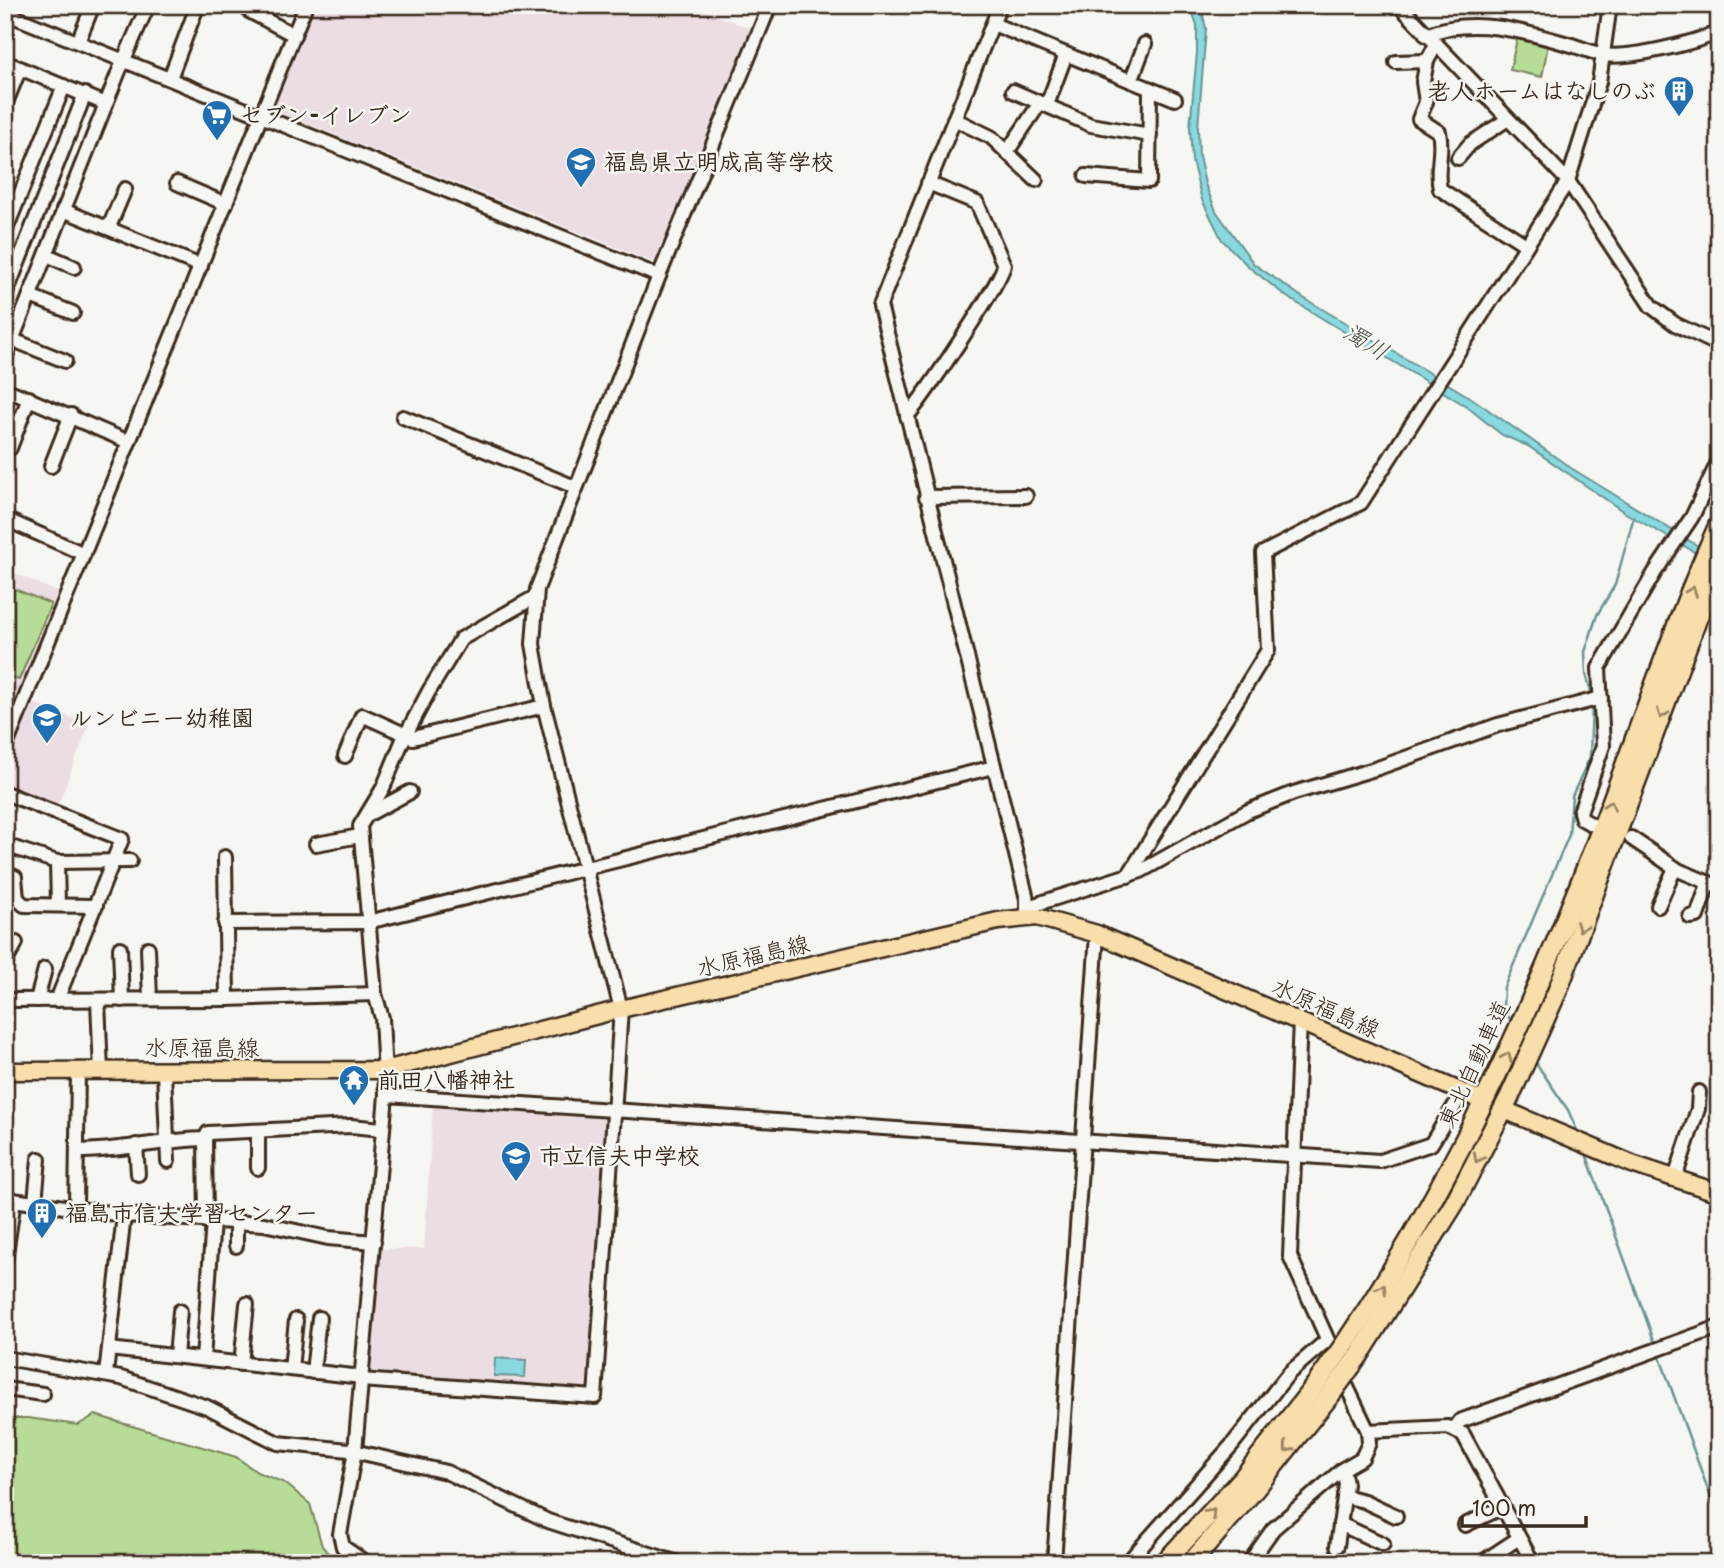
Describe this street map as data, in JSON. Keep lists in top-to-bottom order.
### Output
{
  "streets": {
    "highway": ["東北自動車道"],
    "main road": ["水原福島線"]
  },
  "water": ["濁川"],
  "places": {
    "building": ["老人ホームはなしのぶ", "福島市信夫学習センター"],
    "supermarket": ["セブン-イレブン"],
    "school or university": ["福島県立明成高等学校", "ルンビニー幼稚園", "市立信夫中学校"],
    "temple": ["前田八幡神社"]
  },
  "scale_bar": "100 m"
}
